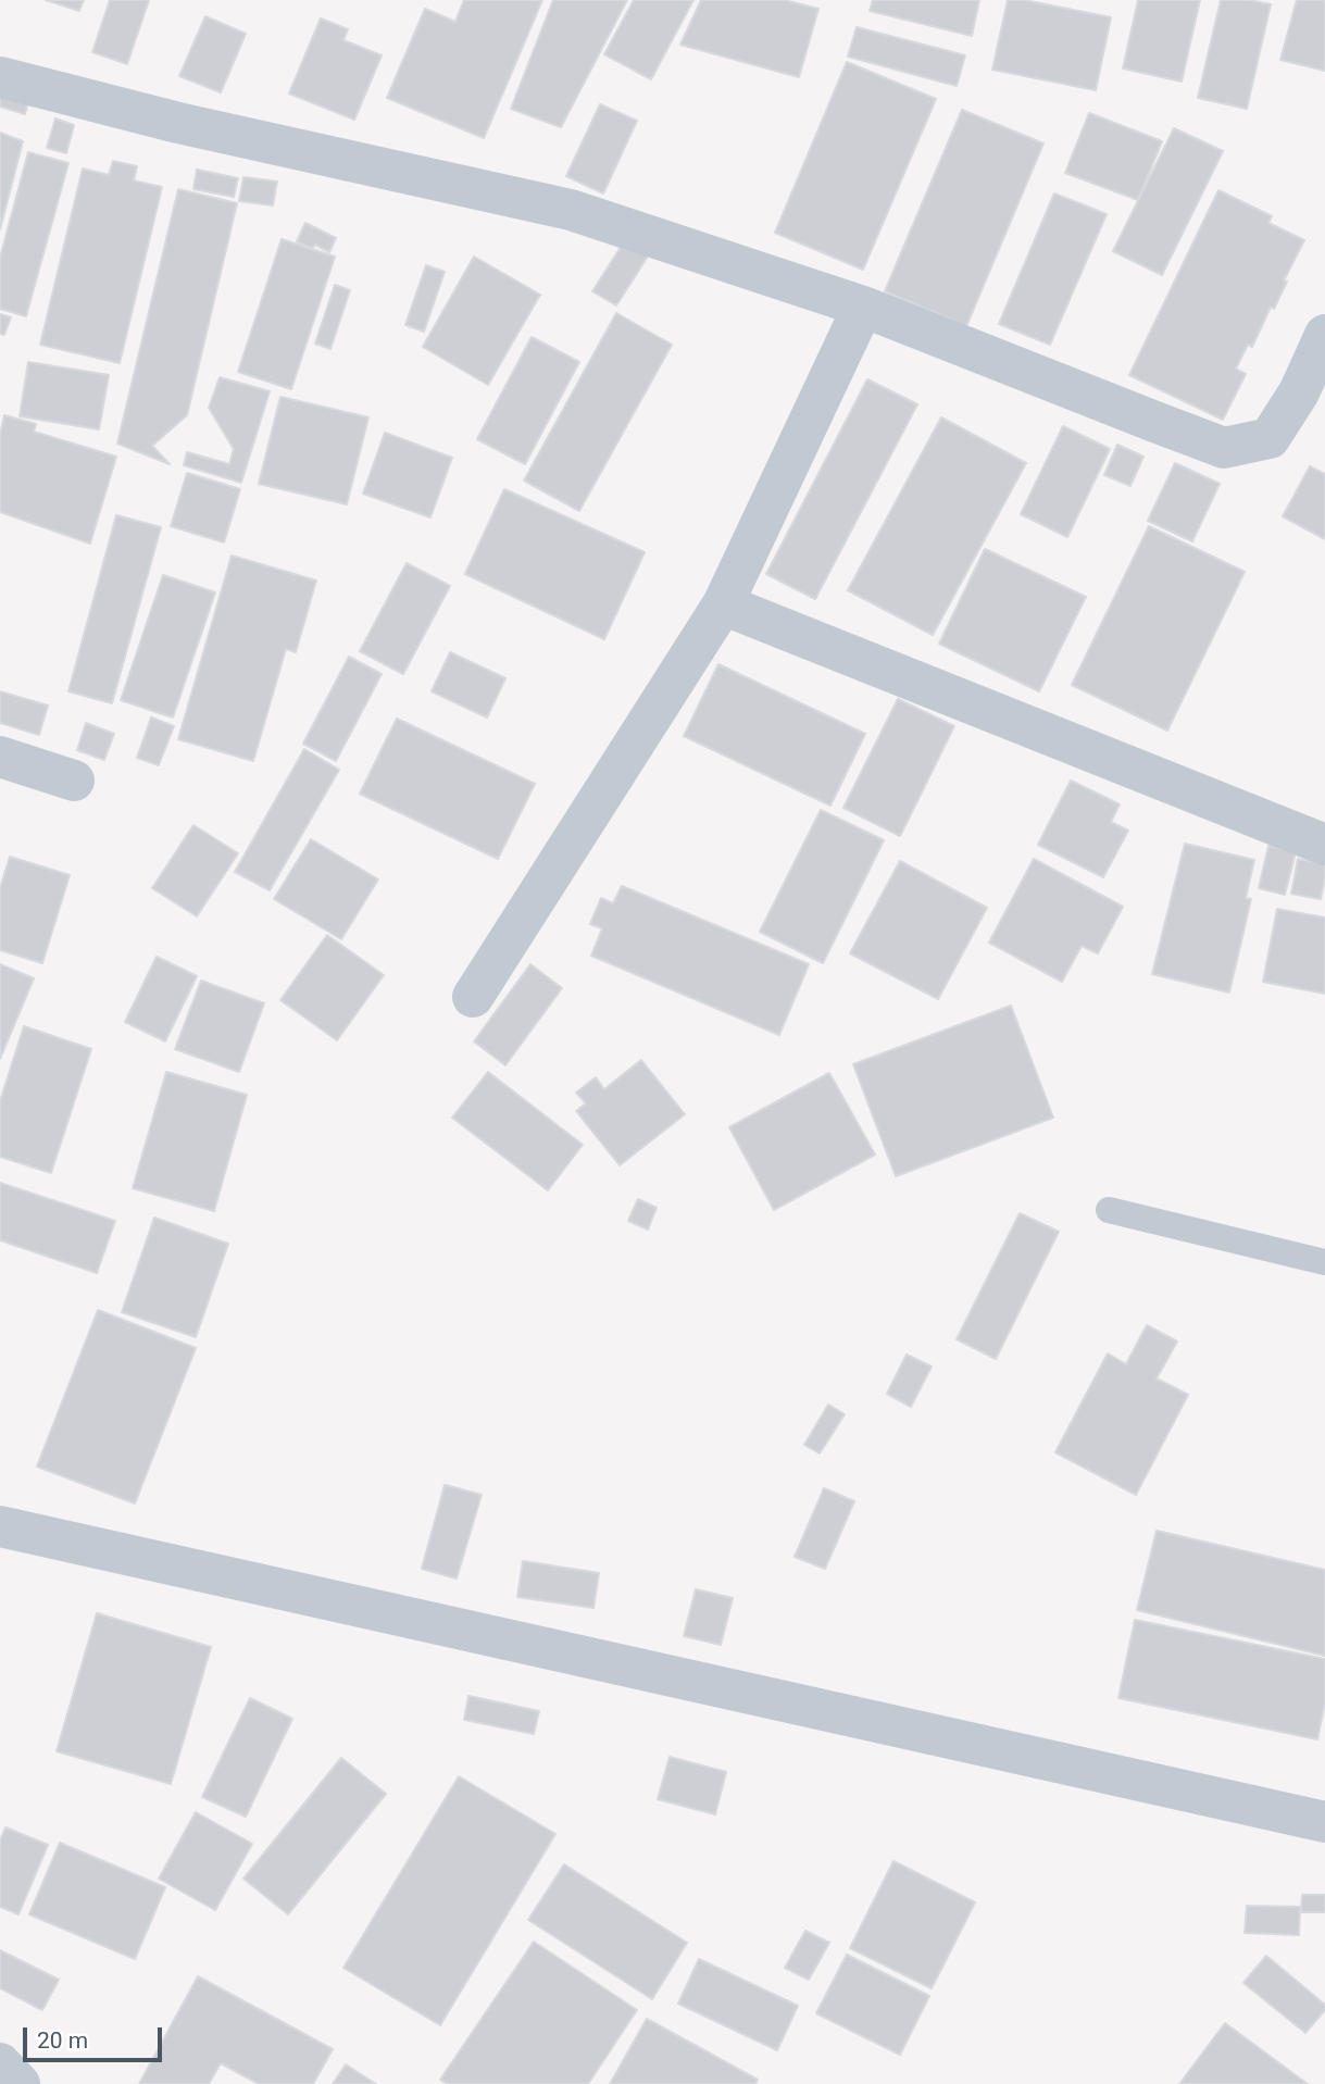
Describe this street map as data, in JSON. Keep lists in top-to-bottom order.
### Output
{
  "scale_bar": "20 m"
}
